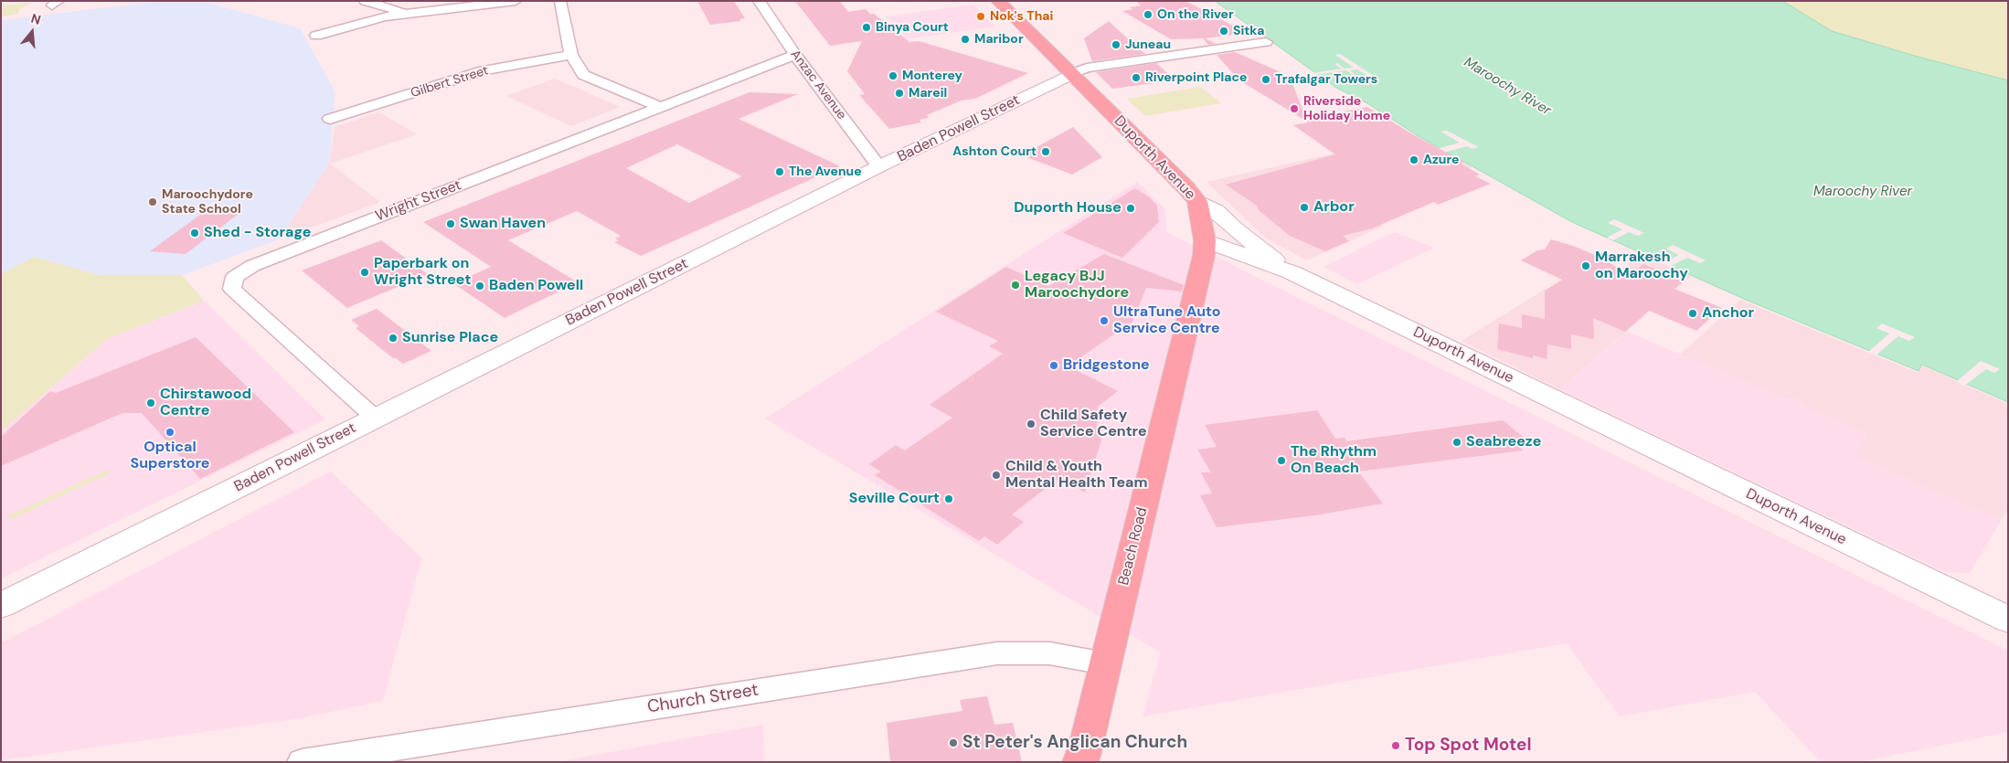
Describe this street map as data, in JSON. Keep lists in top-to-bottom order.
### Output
{
  "streets": {
    "main road": ["Duporth Avenue", "Beach Road"],
    "street": [
      "Gilbert Street",
      "Anzac Avenue",
      "Baden Powell Street",
      "Wright Street",
      "Church Street"
    ]
  },
  "crossings": [
    ["Anzac Avenue", "Baden Powell Street"],
    ["Anzac Avenue", "Wright Street"],
    ["Baden Powell Street", "Duporth Avenue"],
    ["Baden Powell Street", "Wright Street"],
    ["Duporth Avenue", "Beach Road"],
    ["Beach Road", "Church Street"]
  ],
  "water": ["Maroochy River"],
  "places": [
    "On the River",
    "Nok's Thai",
    "Binya Court",
    "Sitka",
    "Maribor",
    "Juneau",
    "Monterey",
    "Riverpoint Place",
    "Trafalgar Towers",
    "Mareil",
    "Riverside Holiday Home",
    "Ashton Court",
    "Azure",
    "The Avenue",
    "Maroochydore State School",
    "Arbor",
    "Duporth House",
    "Swan Haven",
    "Shed - Storage",
    "Marrakesh on Maroochy",
    "Paperbark on Wright Street",
    "Legacy BJJ Maroochydore",
    "Baden Powell",
    "Anchor",
    "UltraTune Auto Service Centre",
    "Sunrise Place",
    "Bridgestone",
    "Chirstawood Centre",
    "Child Safety Service Centre",
    "Optical Superstore",
    "Seabreeze",
    "The Rhythm On Beach",
    "Child & Youth Mental Health Team",
    "Seville Court",
    "St Peter's Anglican Church",
    "Top Spot Motel"
  ],
  "north": "top"
}
